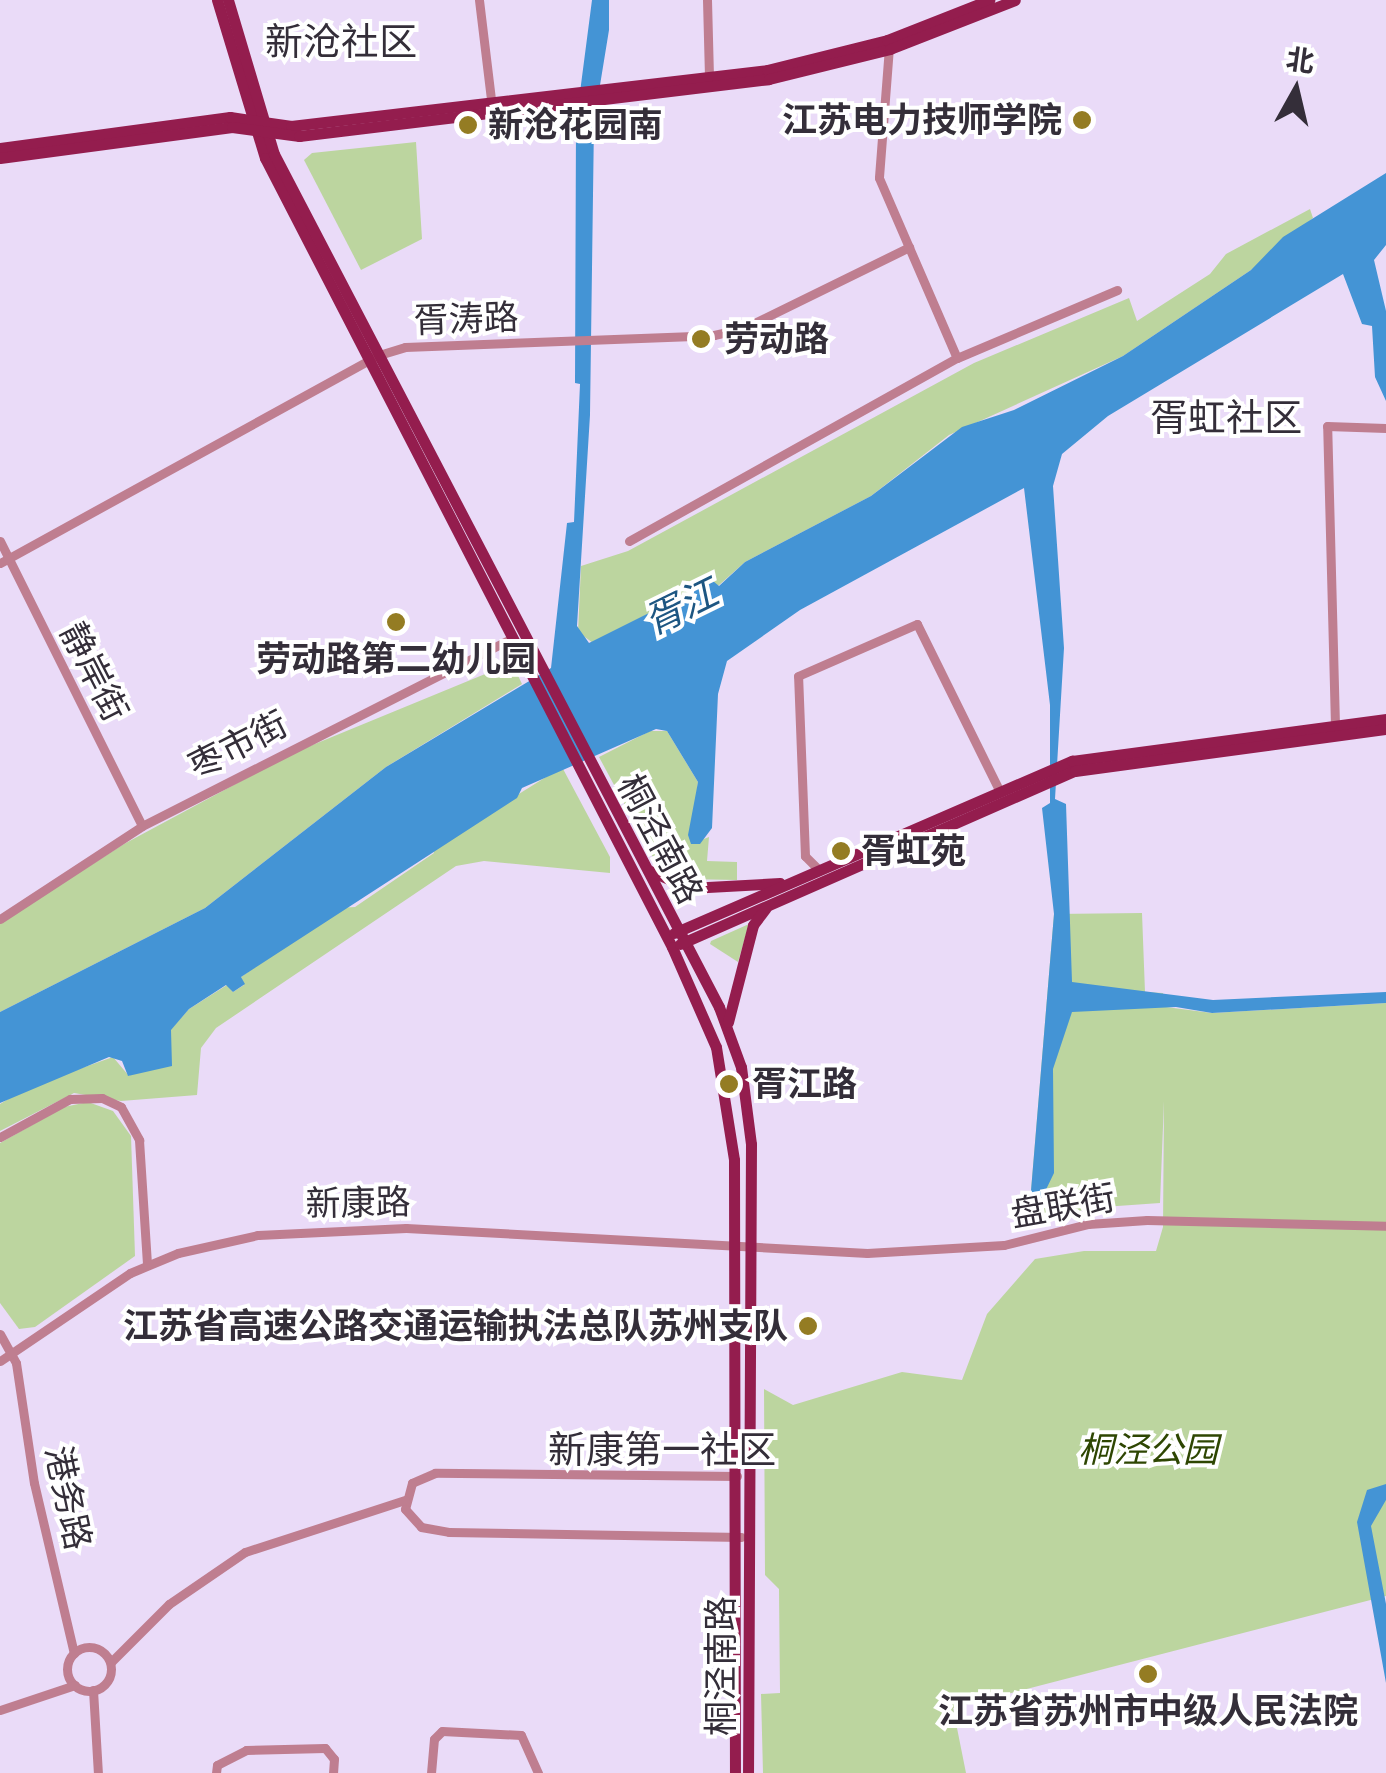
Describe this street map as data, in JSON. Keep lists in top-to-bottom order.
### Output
{
  "streets": {
    "main road": ["桐泾南路"],
    "street": [
      "胥涛路",
      "静岸街",
      "枣市街",
      "新康路",
      "盘联街",
      "港务路"
    ]
  },
  "crossings": [
    ["胥涛路", "静岸街"],
    ["胥涛路", "桐泾南路"],
    ["静岸街", "枣市街"],
    ["枣市街", "桐泾南路"],
    ["桐泾南路", "新康路"],
    ["桐泾南路", "盘联街"],
    ["新康路", "盘联街"],
    ["新康路", "港务路"]
  ],
  "districts": ["新沧社区", "胥虹社区", "新康第一社区"],
  "water": ["胥江"],
  "parks": ["桐泾公园"],
  "places": [
    "江苏电力技师学院",
    "新沧花园南",
    "劳动路",
    "劳动路第二幼儿园",
    "胥虹苑",
    "胥江路",
    "江苏省高速公路交通运输执法总队苏州支队",
    "江苏省苏州市中级人民法院"
  ],
  "north": "top"
}
